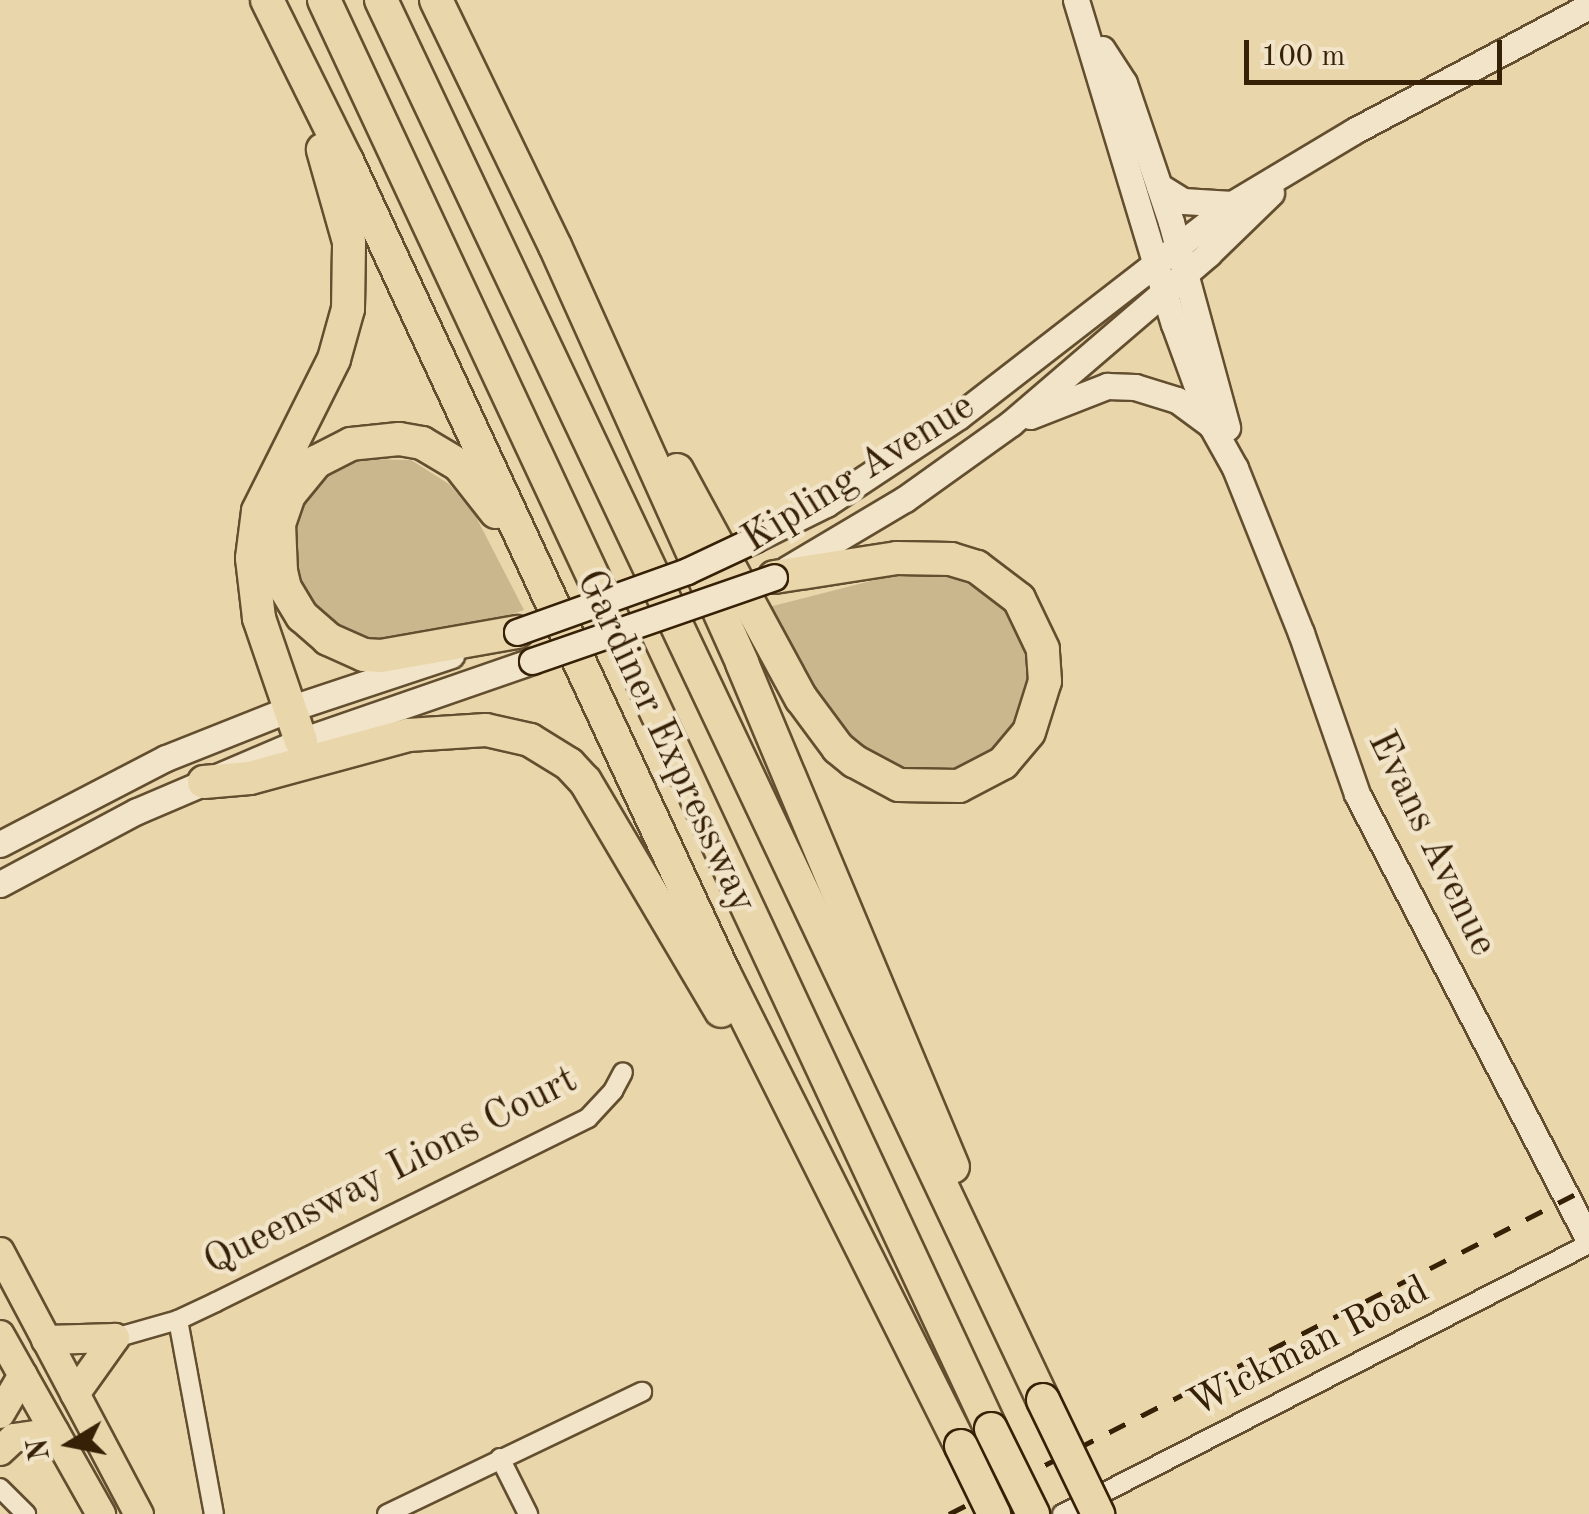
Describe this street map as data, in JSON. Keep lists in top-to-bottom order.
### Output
{
  "streets": {
    "highway": ["Gardiner Expressway"],
    "main road": ["Kipling Avenue", "Evans Avenue"],
    "street": ["Queensway Lions Court", "Wickman Road"]
  },
  "crossings": [
    ["Kipling Avenue", "Evans Avenue"],
    ["Evans Avenue", "Wickman Road"]
  ],
  "scale_bar": "100 m",
  "north": "left"
}
